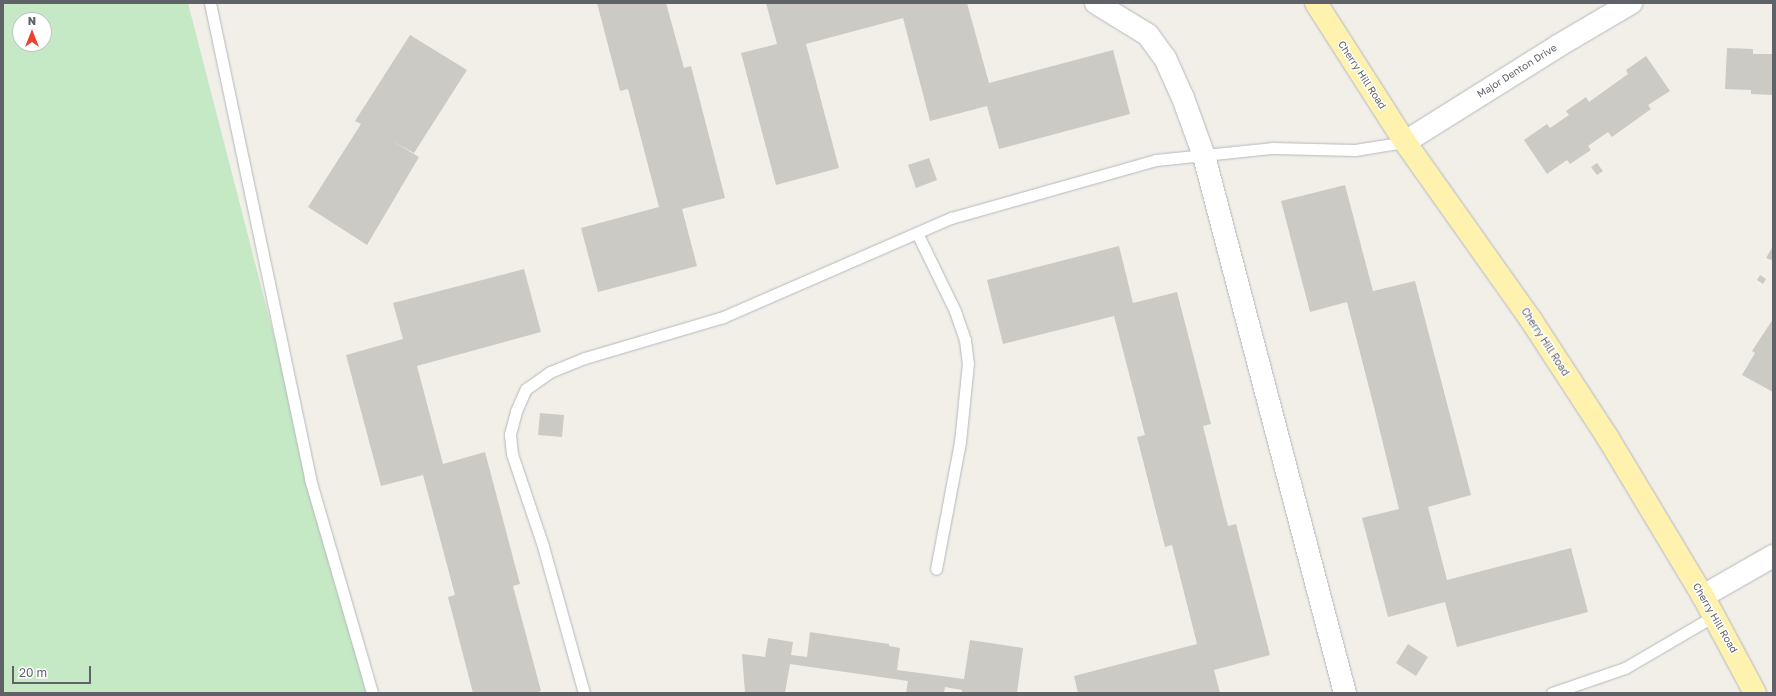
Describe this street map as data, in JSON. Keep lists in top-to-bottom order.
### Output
{
  "streets": {
    "main road": ["Cherry Hill Road"],
    "street": ["Major Denton Drive"]
  },
  "crossings": [
    ["Major Denton Drive", "Cherry Hill Road"]
  ],
  "scale_bar": "20 m",
  "north": "top"
}
